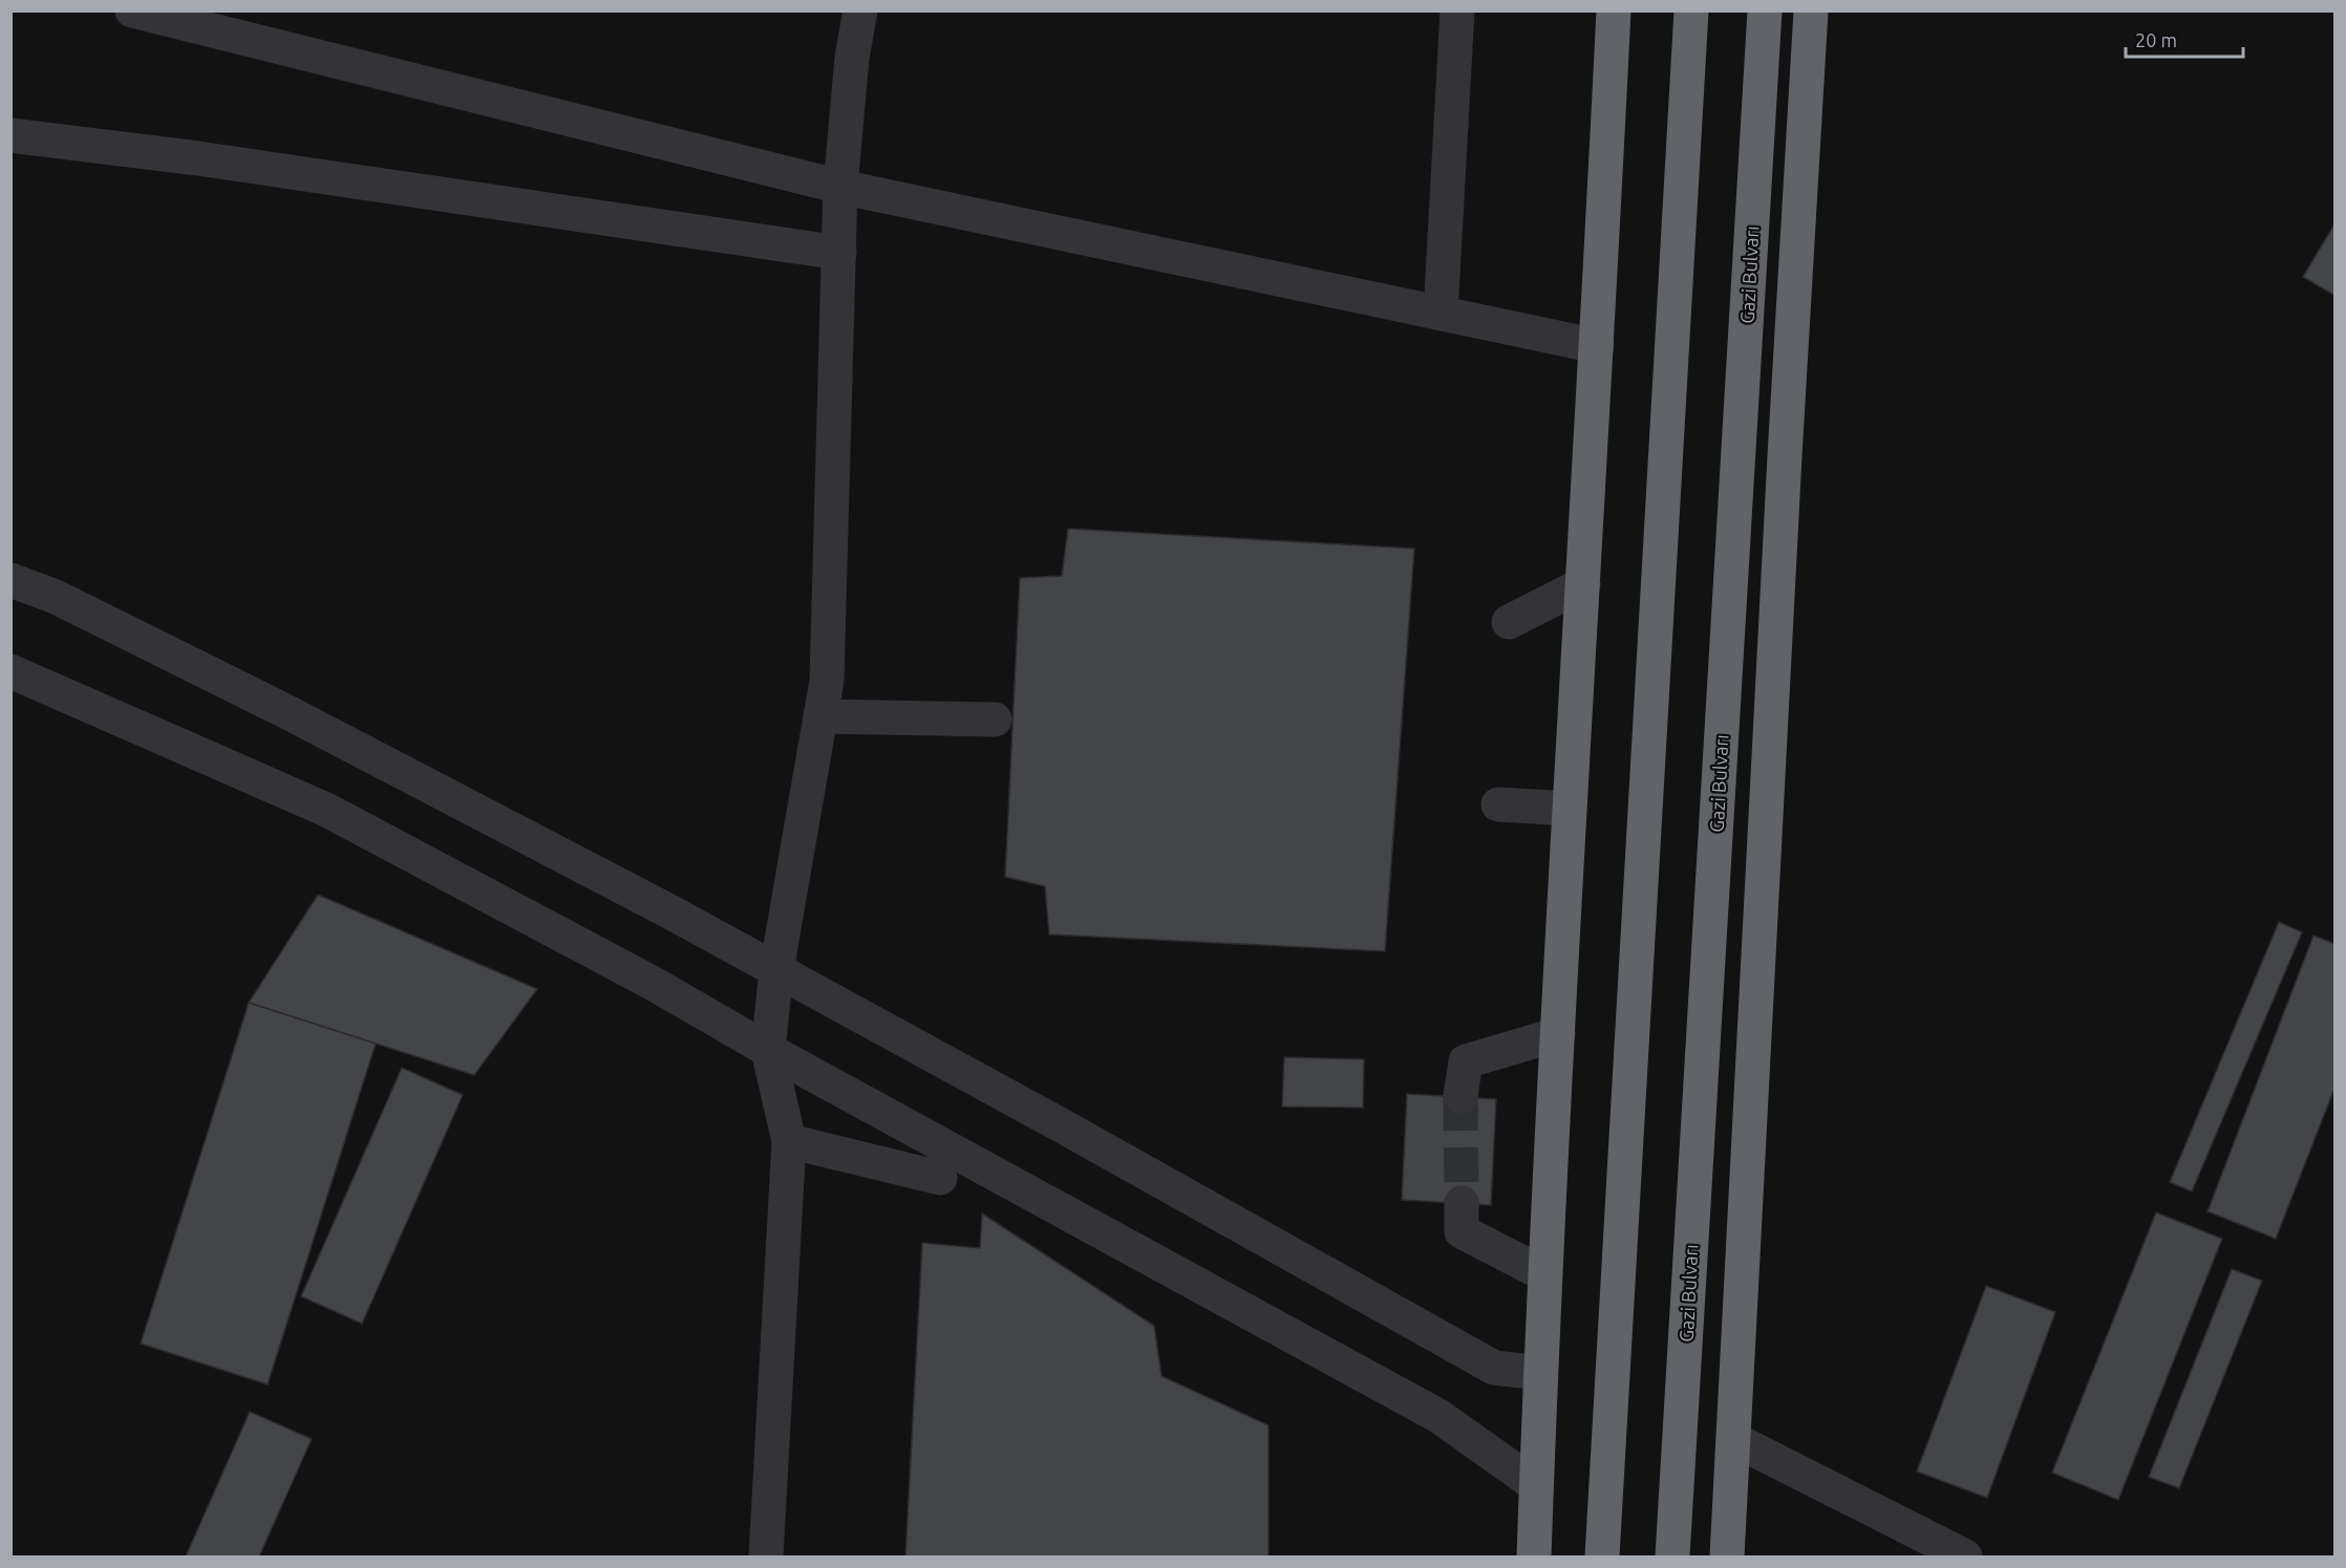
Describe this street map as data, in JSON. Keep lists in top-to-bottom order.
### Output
{
  "streets": {
    "highway": ["Gazi Bulvarı"]
  },
  "scale_bar": "20 m"
}
